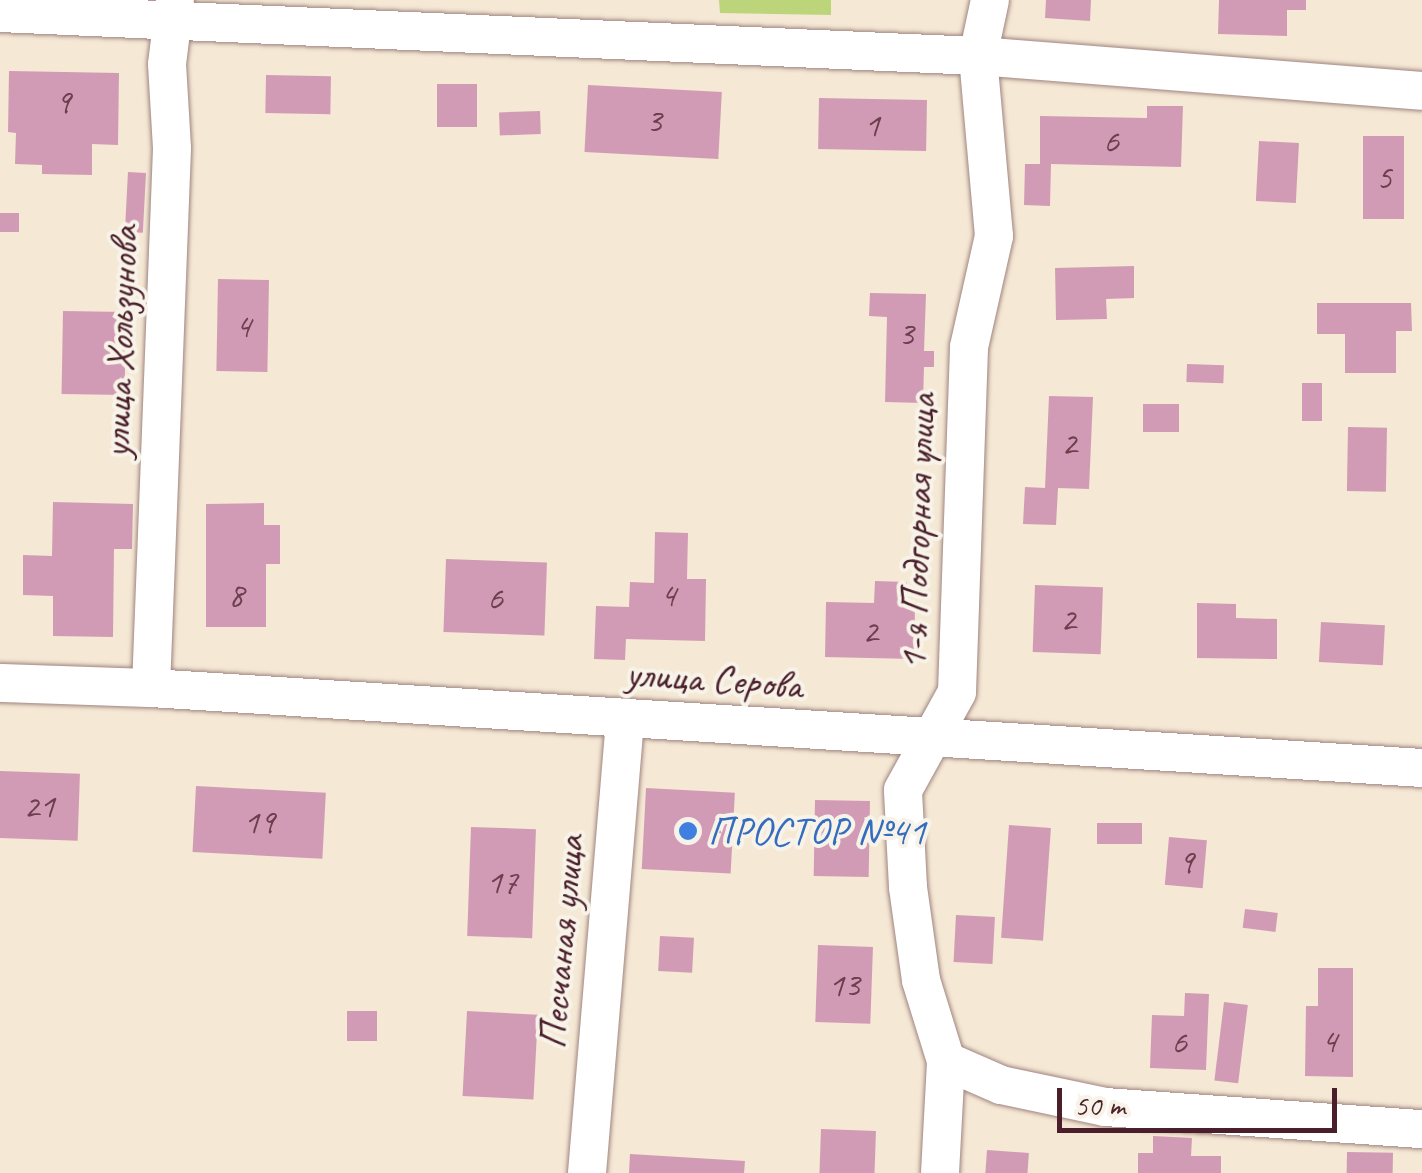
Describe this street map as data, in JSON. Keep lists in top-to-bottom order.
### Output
{
  "streets": {
    "street": [
      "улица Хользунова",
      "1-я Подгорная улица",
      "улица Серова",
      "Песчаная улица"
    ]
  },
  "crossings": [
    ["улица Хользунова", "улица Серова"],
    ["1-я Подгорная улица", "улица Серова"],
    ["улица Серова", "Песчаная улица"]
  ],
  "places": ["ПРОСТОР №41"],
  "house_numbers": [
    "9",
    "3",
    "1",
    "6",
    "5",
    "4",
    "3",
    "2",
    "8",
    "4",
    "6",
    "2",
    "2",
    "21",
    "19",
    "9",
    "17",
    "13",
    "4",
    "6"
  ],
  "scale_bar": "50 m"
}
